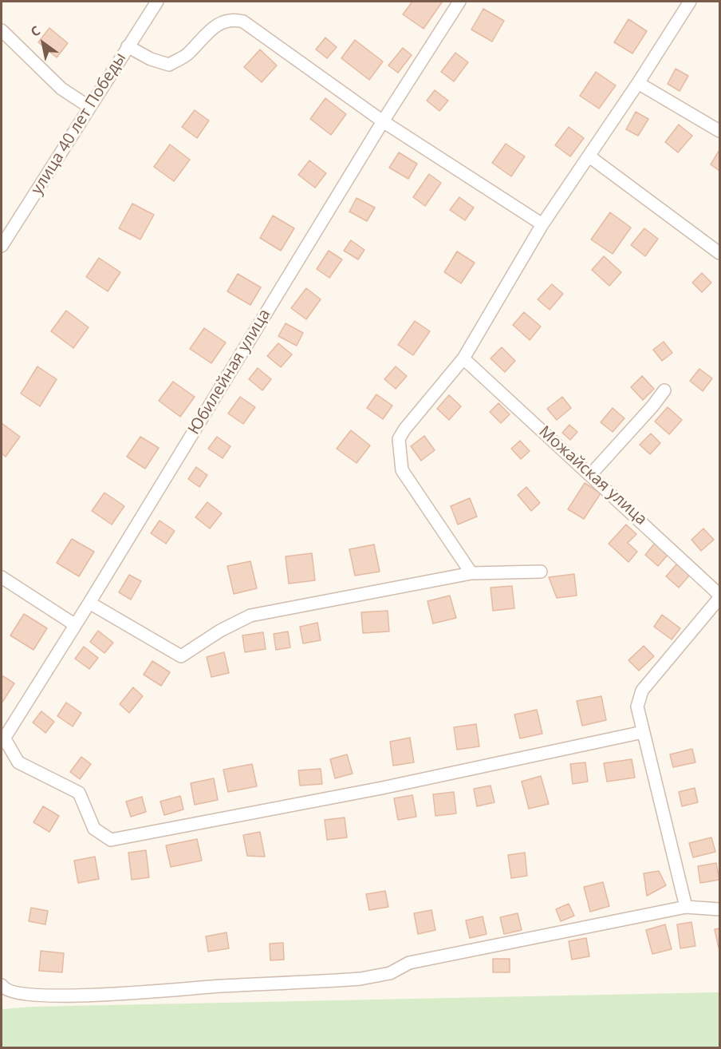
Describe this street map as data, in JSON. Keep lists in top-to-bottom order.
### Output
{
  "streets": {
    "street": ["улица 40 лет Победы", "Юбилейная улица", "Можайская улица"]
  },
  "north": "top left"
}
